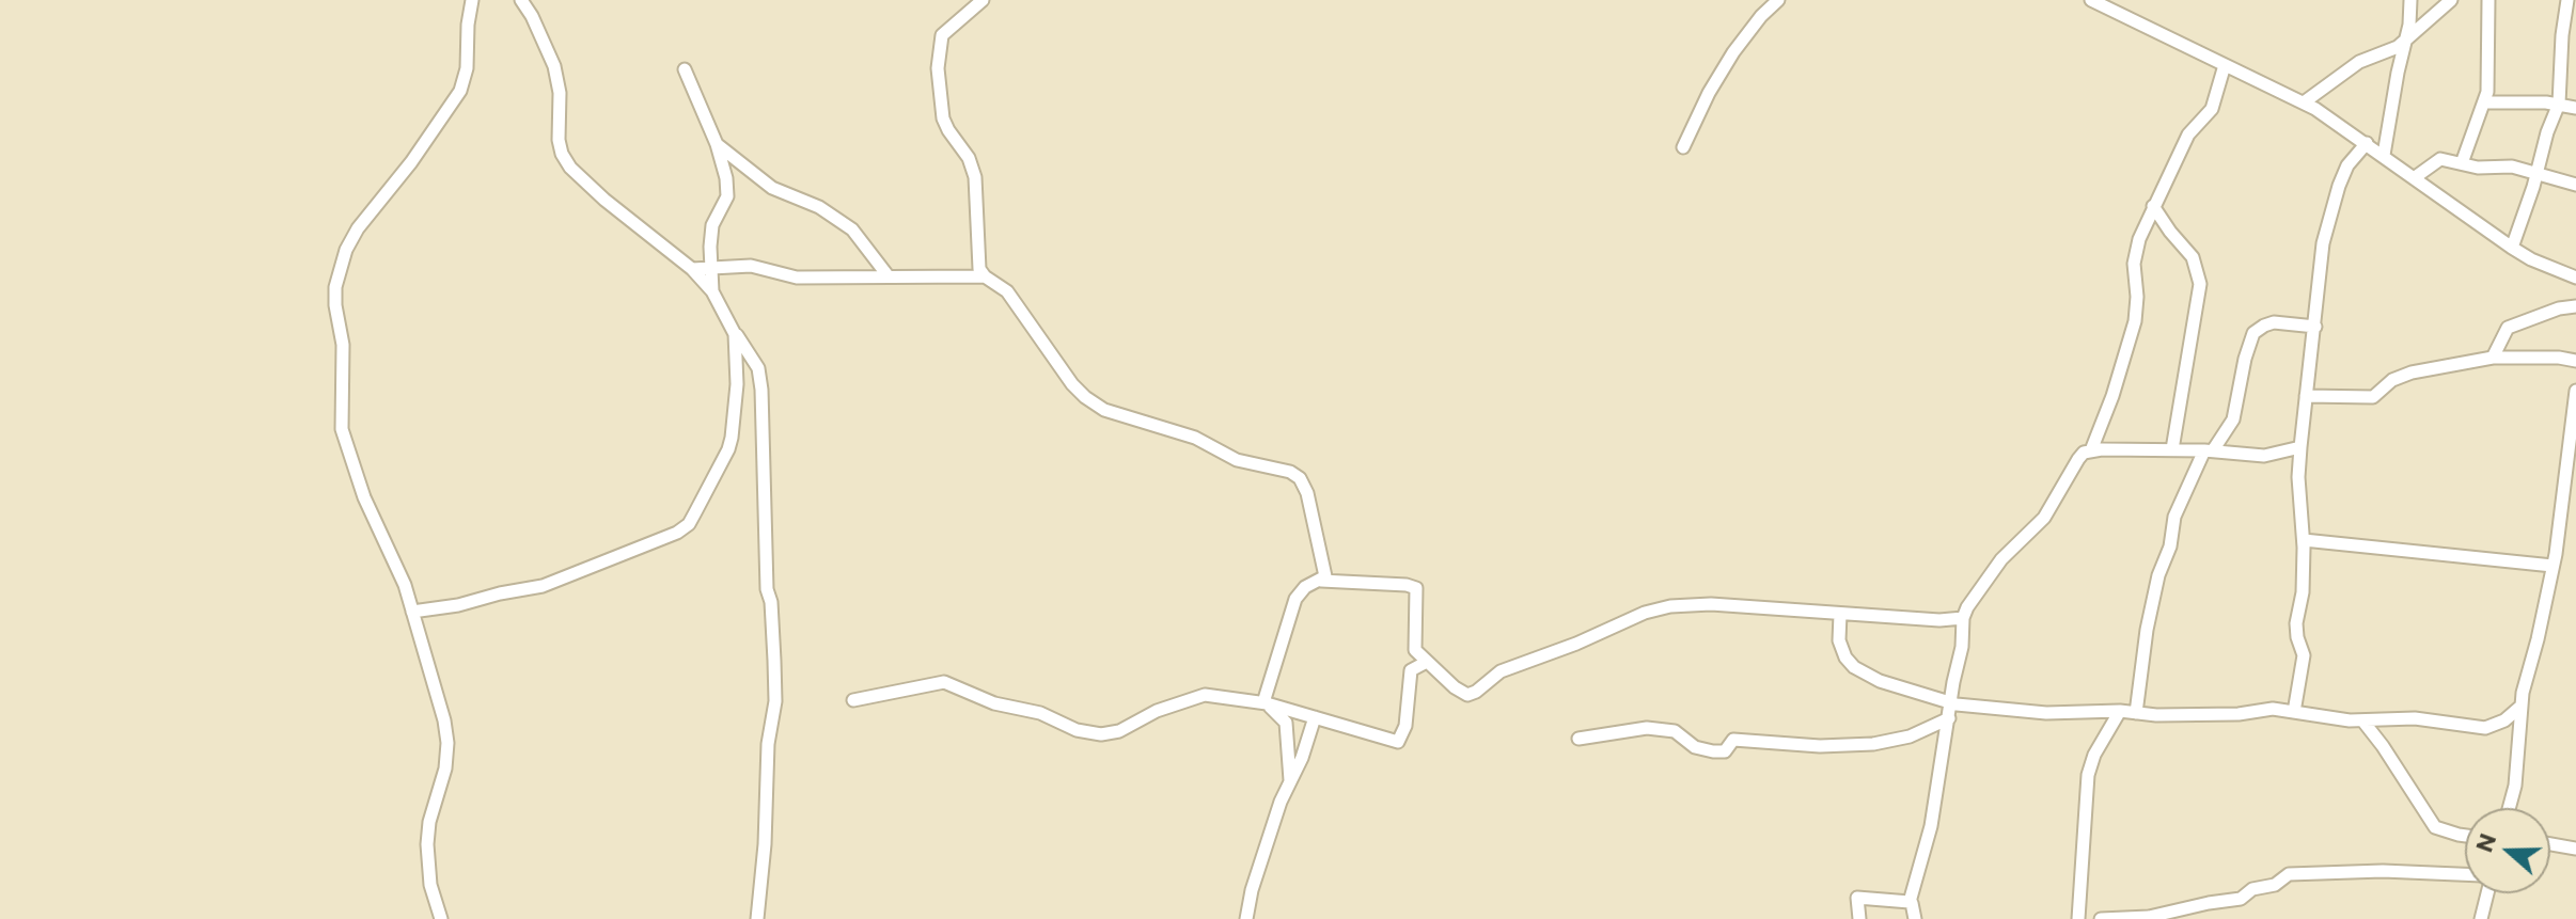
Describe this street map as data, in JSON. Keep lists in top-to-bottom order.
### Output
{
  "north": "left"
}
